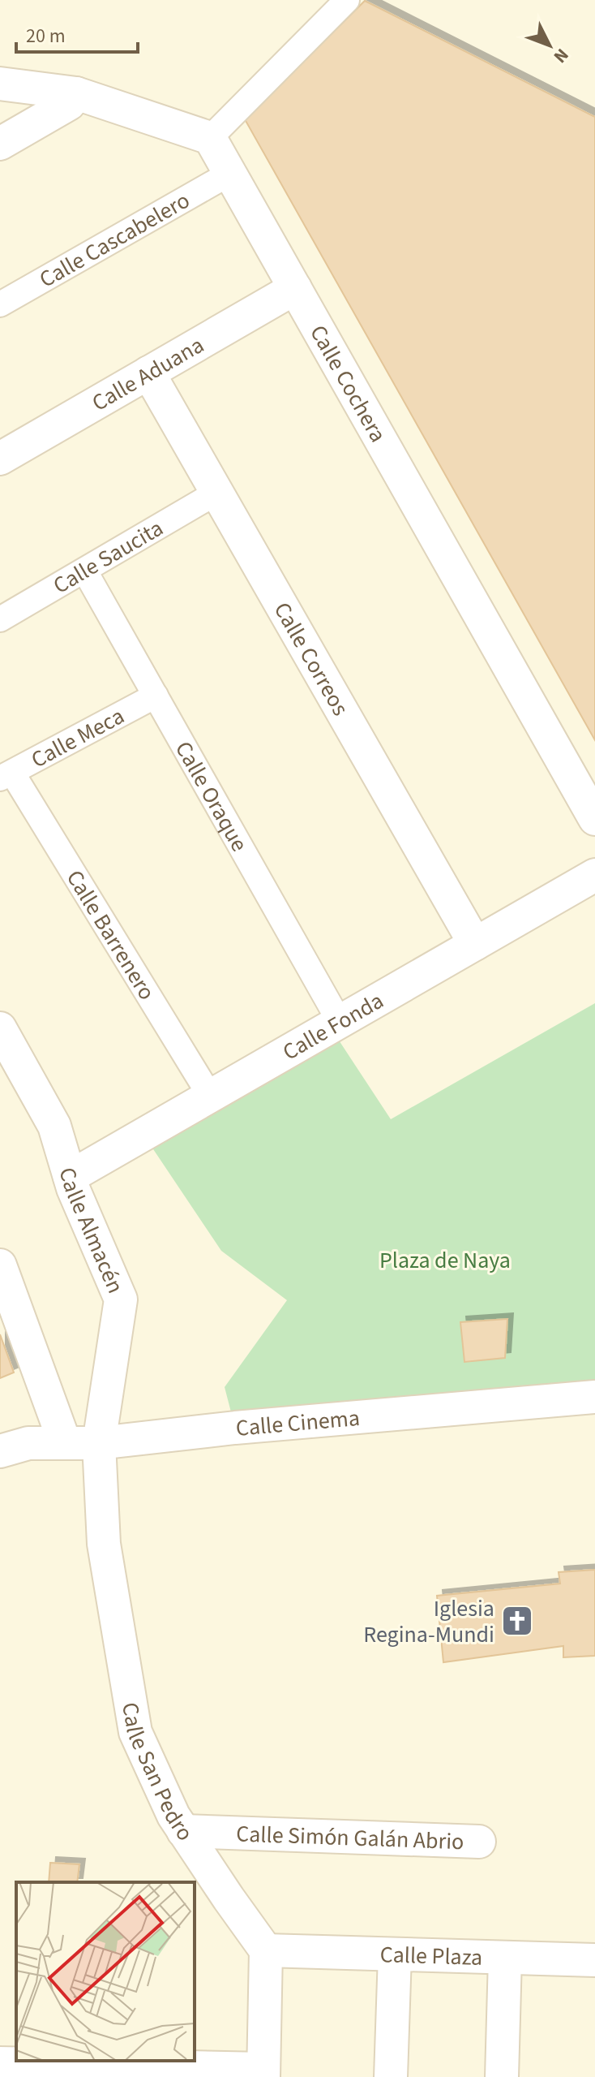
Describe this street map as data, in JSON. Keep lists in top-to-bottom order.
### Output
{
  "streets": {
    "street": [
      "Calle Cascabelero",
      "Calle Aduana",
      "Calle Cochera",
      "Calle Saucita",
      "Calle Correos",
      "Calle Meca",
      "Calle Oraque",
      "Calle Barrenero",
      "Calle Fonda",
      "Calle Almacén",
      "Calle Cinema",
      "Calle San Pedro",
      "Calle Simón Galán Abrio",
      "Calle Plaza"
    ]
  },
  "crossings": [
    ["Calle Cascabelero", "Calle Cochera"],
    ["Calle Aduana", "Calle Cochera"],
    ["Calle Aduana", "Calle Correos"],
    ["Calle Saucita", "Calle Correos"],
    ["Calle Saucita", "Calle Oraque"],
    ["Calle Correos", "Calle Fonda"],
    ["Calle Meca", "Calle Oraque"],
    ["Calle Meca", "Calle Barrenero"],
    ["Calle Oraque", "Calle Fonda"],
    ["Calle Barrenero", "Calle Fonda"],
    ["Calle Fonda", "Calle Almacén"],
    ["Calle Almacén", "Calle Cinema"],
    ["Calle Almacén", "Calle San Pedro"],
    ["Calle Cinema", "Calle San Pedro"],
    ["Calle San Pedro", "Calle Simón Galán Abrio"],
    ["Calle San Pedro", "Calle Plaza"]
  ],
  "parks": ["Plaza de Naya"],
  "places": {
    "church": ["Iglesia Regina-Mundi"]
  },
  "scale_bar": "20 m",
  "north": "bottom right"
}
